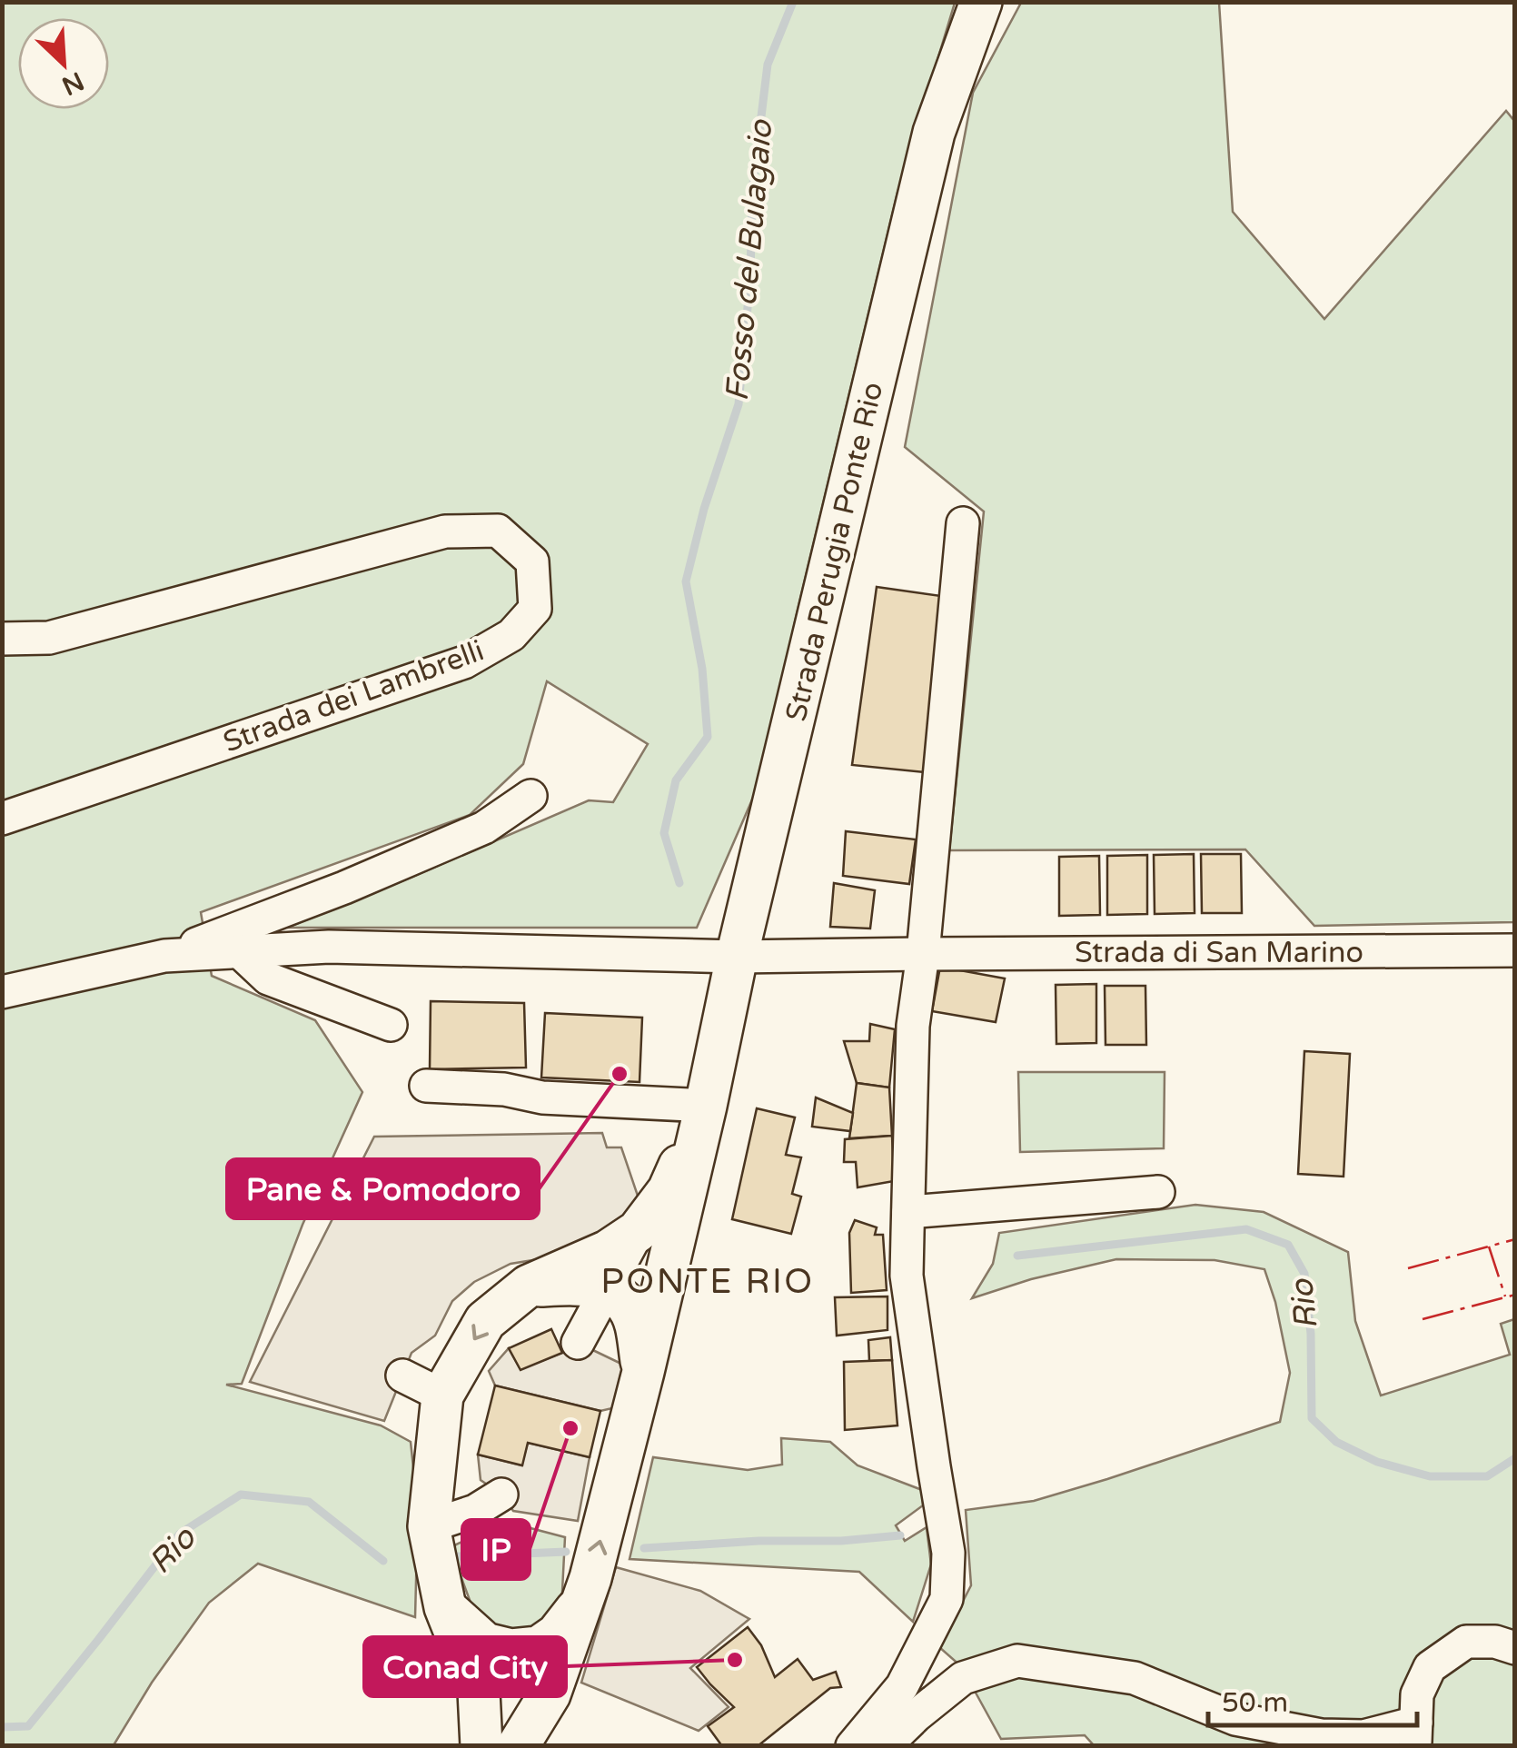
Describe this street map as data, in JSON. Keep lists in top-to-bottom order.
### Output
{
  "streets": {
    "main road": ["Strada Perugia Ponte Rio"],
    "street": ["Strada dei Lambrelli", "Strada di San Marino"]
  },
  "districts": ["PONTE RIO"],
  "water": ["Fosso del Bulagaio", "Rio"],
  "places": ["Pane & Pomodoro", "IP", "Conad City"],
  "scale_bar": "50 m",
  "north": "bottom right"
}
